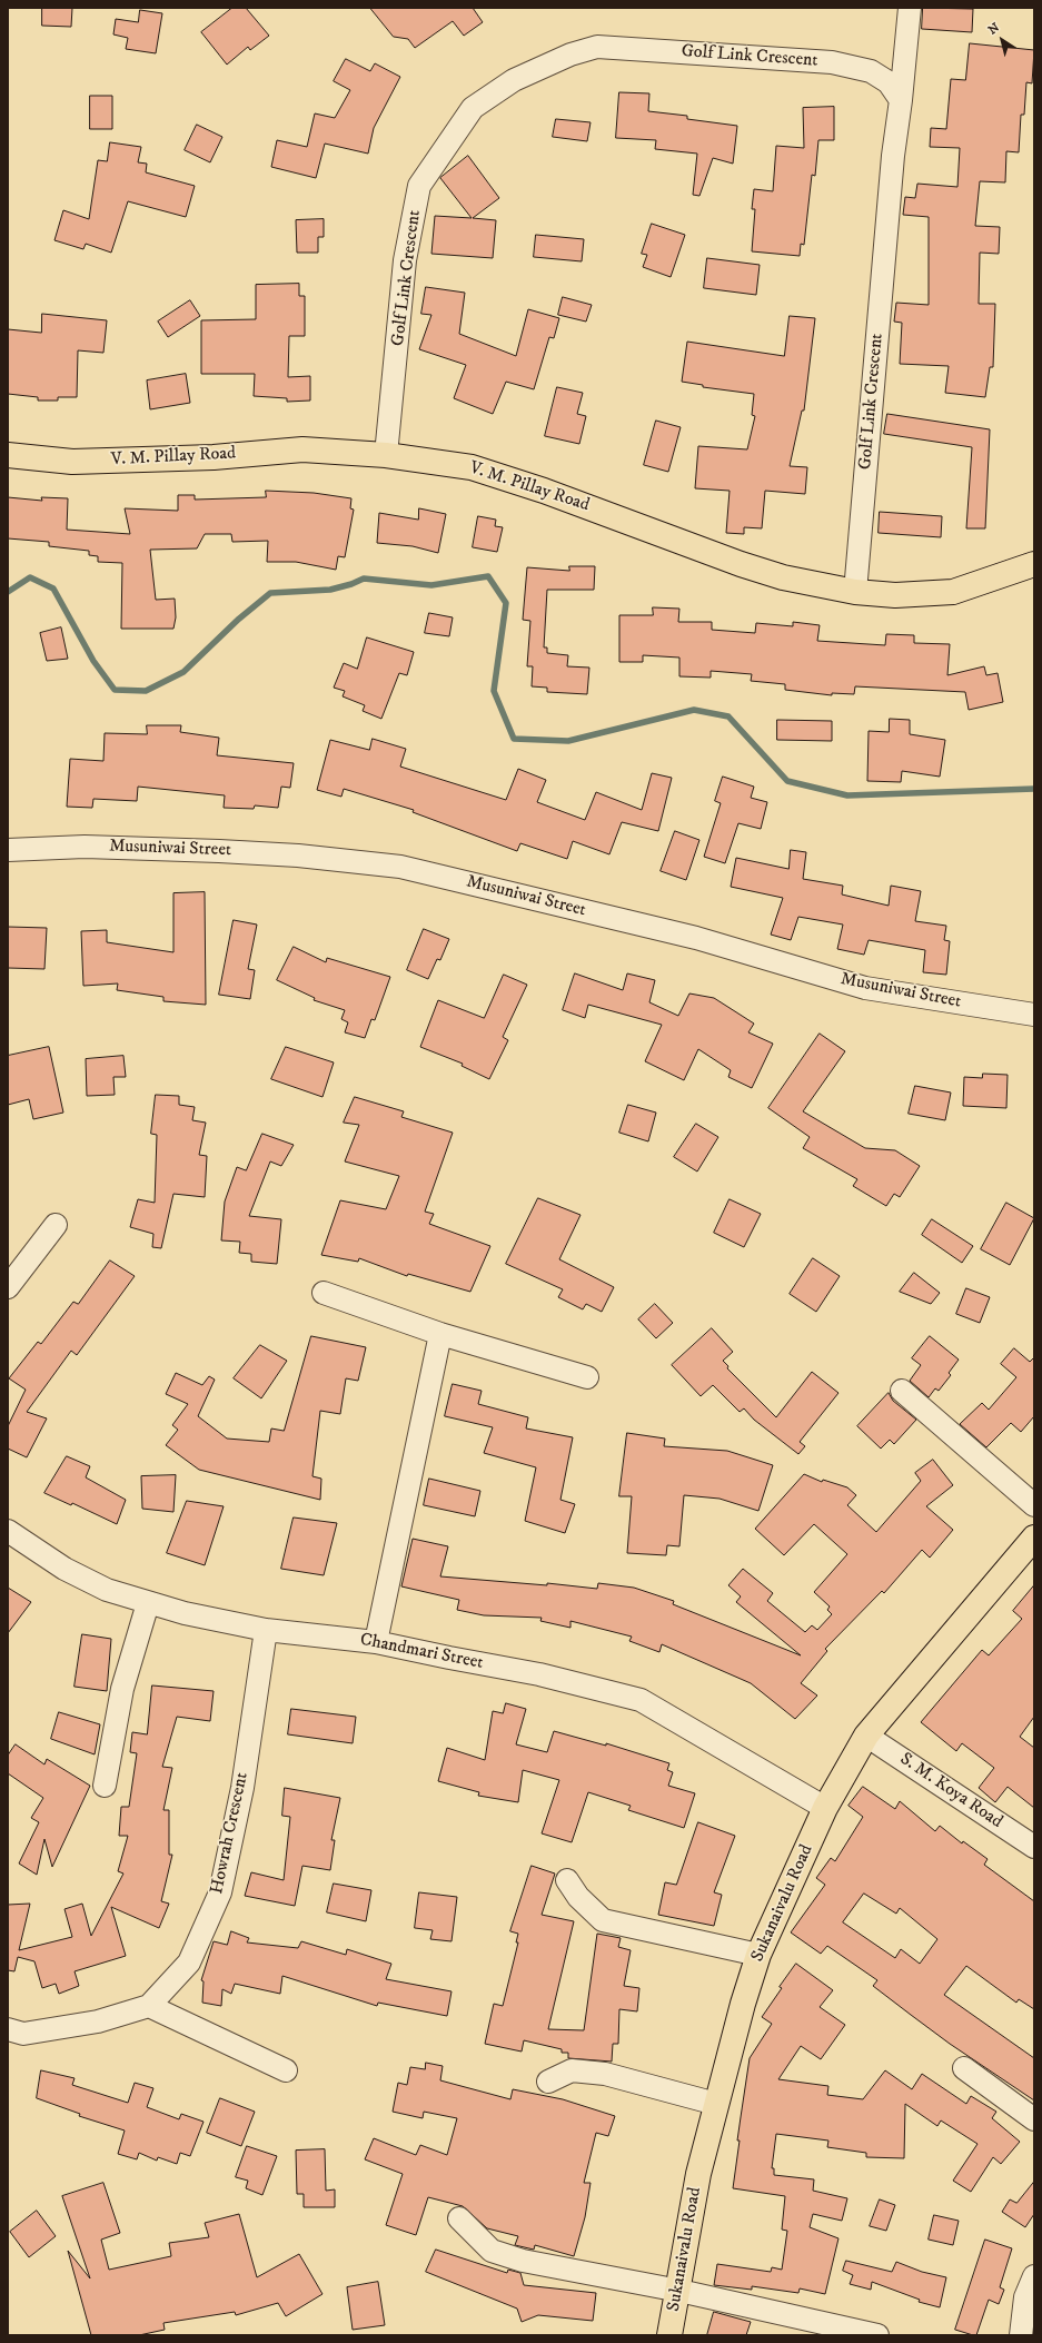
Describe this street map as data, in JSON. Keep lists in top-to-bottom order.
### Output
{
  "streets": {
    "main road": ["V. M. Pillay Road", "Sukanaivalu Road"],
    "street": [
      "Golf Link Crescent",
      "Musuniwai Street",
      "Chandmari Street",
      "S. M. Koya Road",
      "Howrah Crescent"
    ]
  },
  "crossings": [
    ["Golf Link Crescent", "V. M. Pillay Road"],
    ["Chandmari Street", "Howrah Crescent"],
    ["Chandmari Street", "Sukanaivalu Road"],
    ["S. M. Koya Road", "Sukanaivalu Road"]
  ],
  "north": "top left"
}
